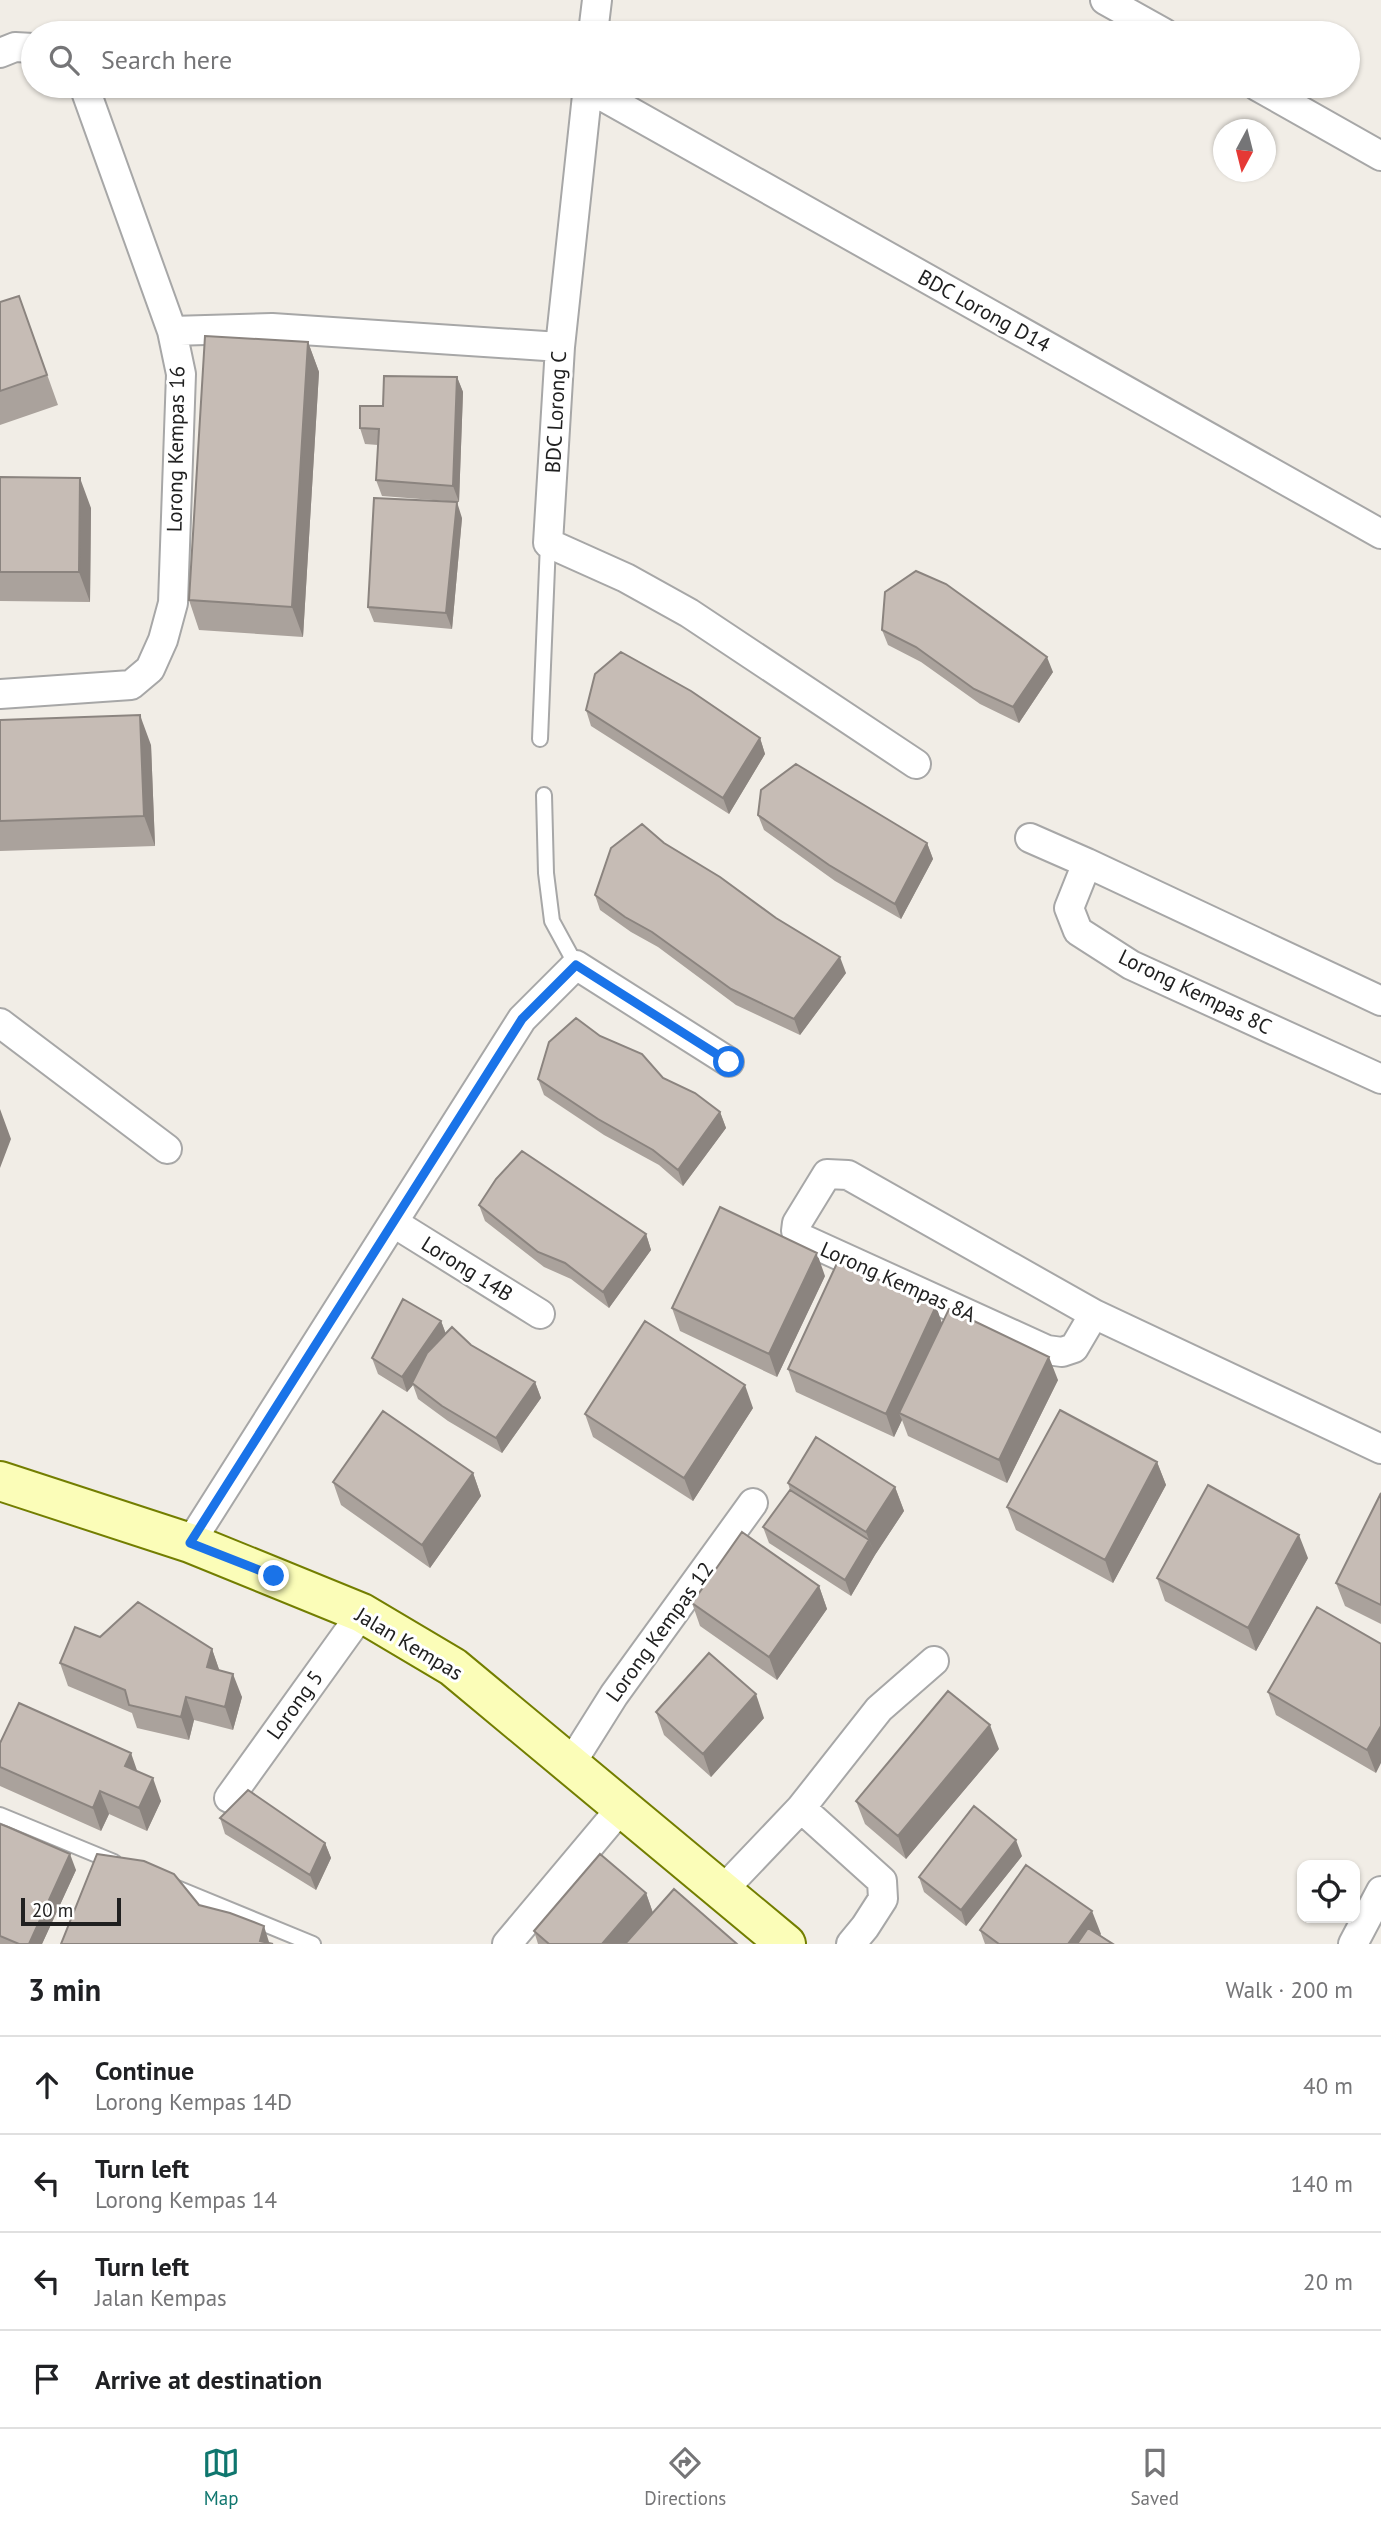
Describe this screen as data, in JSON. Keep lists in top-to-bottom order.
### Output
{
  "streets": {
    "street": [
      "BDC Lorong D14",
      "BDC Lorong C",
      "Lorong Kempas 16",
      "Lorong Kempas 8C",
      "Lorong 14B",
      "Lorong Kempas 8A",
      "Lorong Kempas 12",
      "Jalan Kempas",
      "Lorong 5"
    ]
  },
  "crossings": [
    ["Lorong Kempas 12", "Jalan Kempas"],
    ["Jalan Kempas", "Lorong 5"]
  ],
  "scale_bar": "20 m",
  "north": "bottom",
  "page": {
    "search": "Search here",
    "scale": "20 m",
    "heading": ["3 min", "Walk · 200 m"],
    "list": [
      ["Continue", "Lorong Kempas 14D", "40 m"],
      ["Turn left", "Lorong Kempas 14", "140 m"],
      ["Turn left", "Jalan Kempas", "20 m"],
      "Arrive at destination"
    ],
    "nav": ["Map", "Directions", "Saved"]
  }
}
